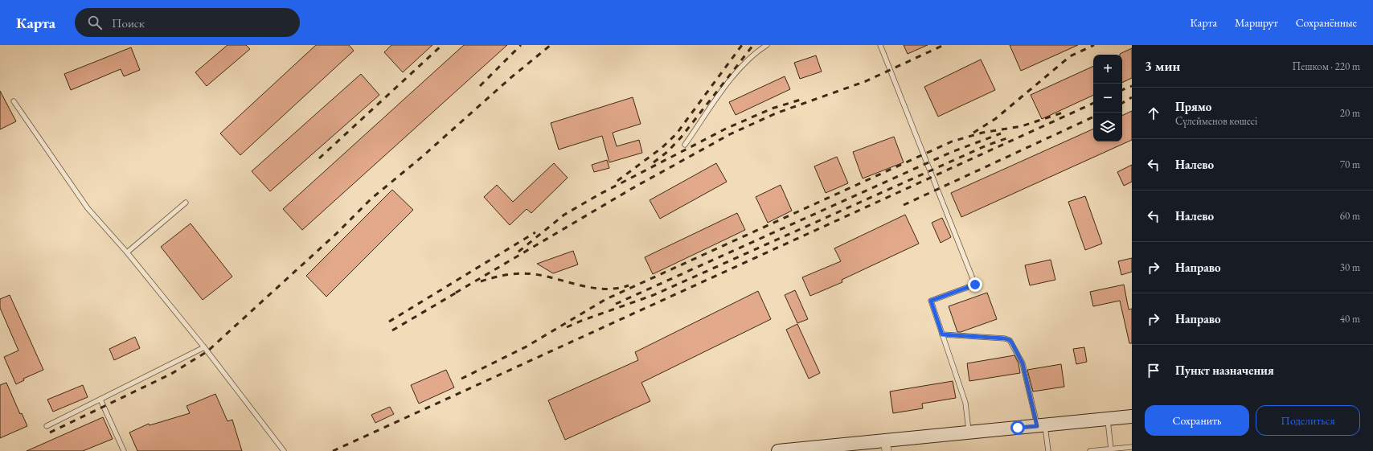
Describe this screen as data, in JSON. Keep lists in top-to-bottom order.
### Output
{
  "page": {
    "header": "Карта",
    "search": "Поиск",
    "nav": ["Карта", "Маршрут", "Сохранённые"],
    "heading": ["3 мин", "Пешком · 220 m"],
    "map_buttons": ["+", "−"],
    "list": [
      ["Прямо", "Сүлейменов көшесі", "20 m"],
      ["Налево", "70 m"],
      ["Налево", "60 m"],
      ["Направо", "30 m"],
      ["Направо", "40 m"],
      "Пункт назначения"
    ],
    "buttons": ["Сохранить", "Поделиться"]
  }
}
